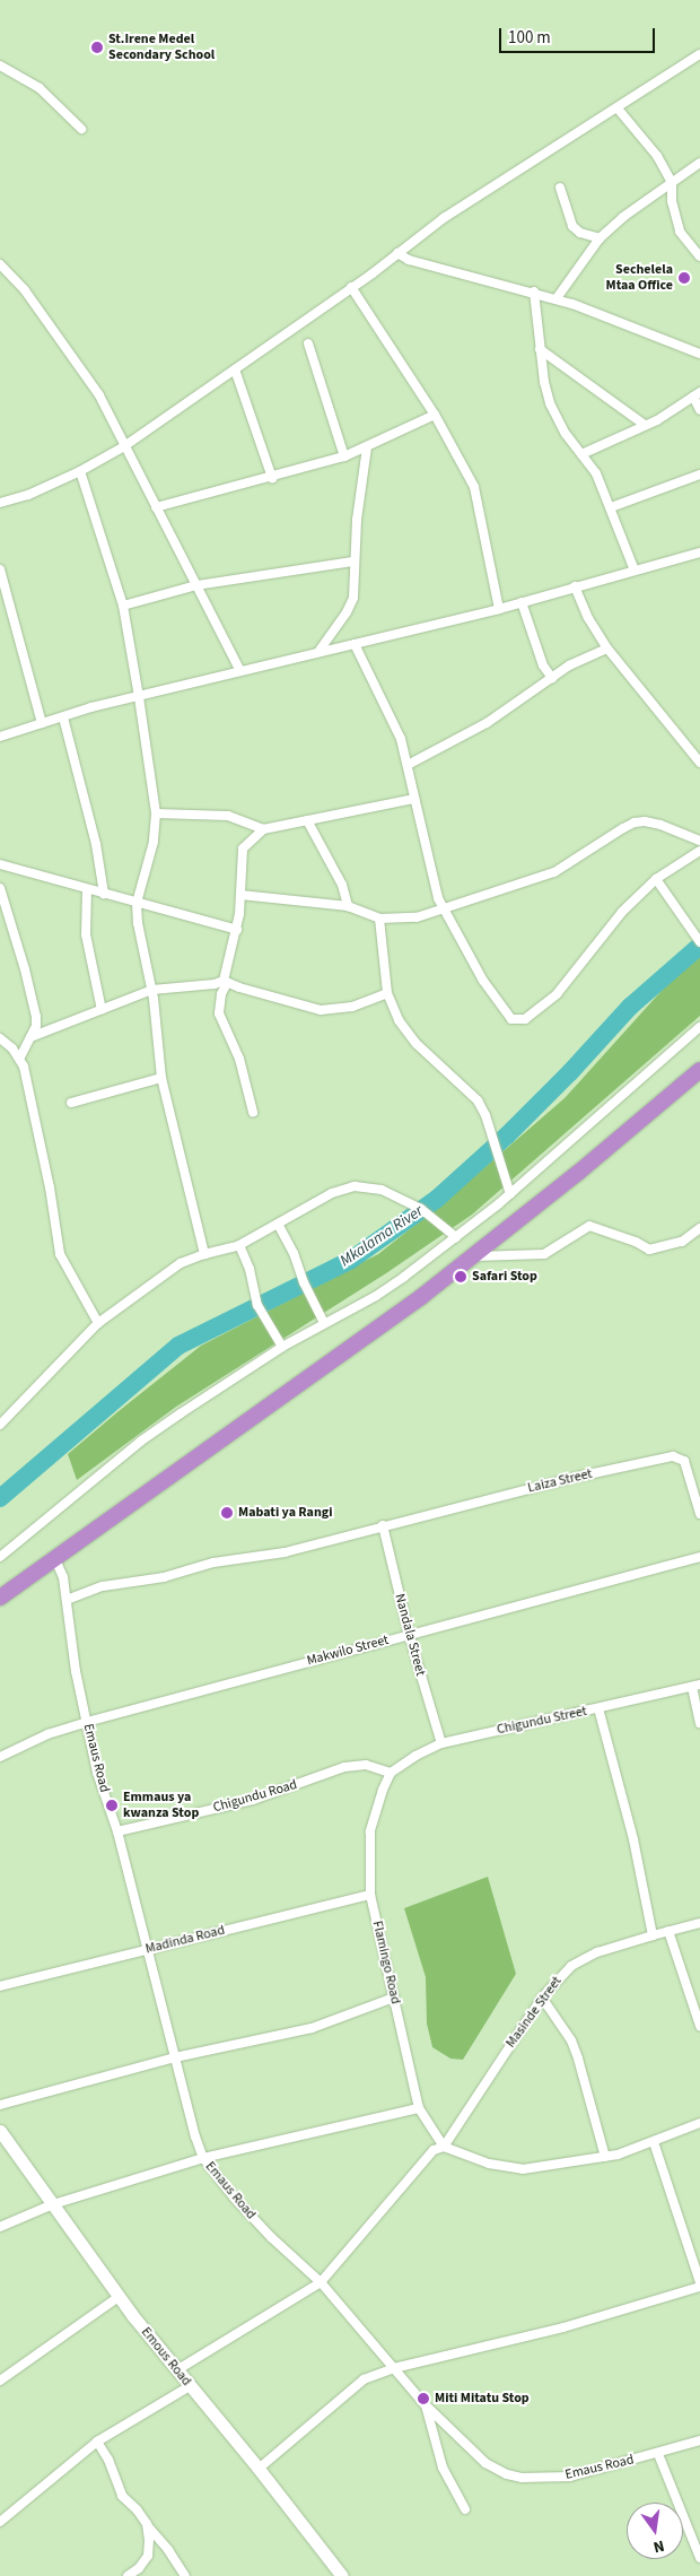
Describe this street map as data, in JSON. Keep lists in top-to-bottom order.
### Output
{
  "streets": {
    "street": [
      "Laiza Street",
      "Nandala Street",
      "Makwilo Street",
      "Chigundu Street",
      "Emaus Road",
      "Chigundu Road",
      "Madinda Road",
      "Flamingo Road",
      "Masinde Street",
      "Emous Road"
    ]
  },
  "crossings": [
    ["Laiza Street", "Nandala Street"],
    ["Nandala Street", "Makwilo Street"],
    ["Nandala Street", "Chigundu Street"],
    ["Makwilo Street", "Emaus Road"],
    ["Chigundu Street", "Chigundu Road"],
    ["Chigundu Street", "Flamingo Road"],
    ["Emaus Road", "Chigundu Road"],
    ["Emaus Road", "Madinda Road"],
    ["Emaus Road", "Masinde Street"],
    ["Chigundu Road", "Flamingo Road"],
    ["Madinda Road", "Flamingo Road"],
    ["Flamingo Road", "Masinde Street"],
    ["Masinde Street", "Emous Road"]
  ],
  "water": ["Mkalama River"],
  "places": [
    "St.Irene Medel Secondary School",
    "Sechelela Mtaa Office",
    "Safari Stop",
    "Mabati ya Rangi",
    "Emmaus ya kwanza Stop",
    "Miti Mitatu Stop"
  ],
  "scale_bar": "100 m",
  "north": "bottom"
}
